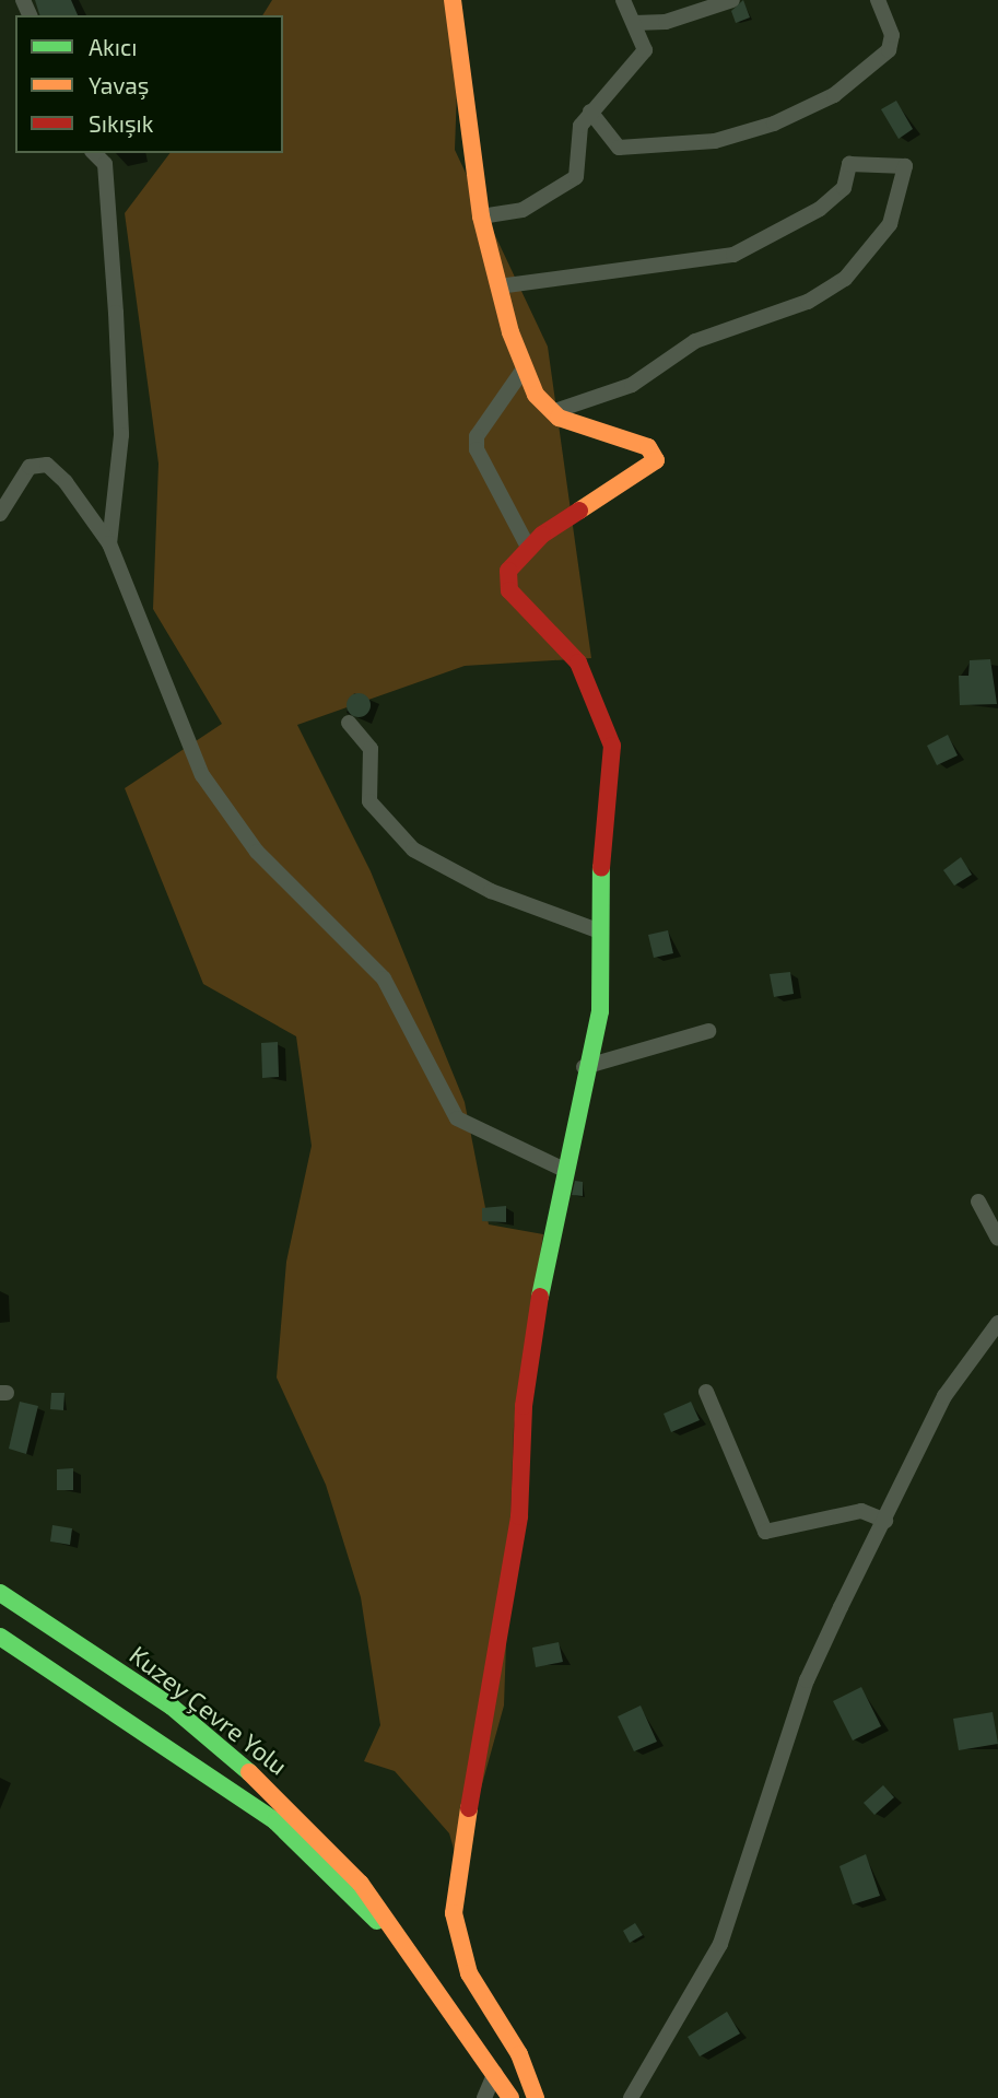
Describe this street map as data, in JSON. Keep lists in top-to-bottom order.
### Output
{
  "streets": {
    "street": ["Kuzey Çevre Yolu"]
  },
  "legend": ["Akıcı", "Yavaş", "Sıkışık"]
}
